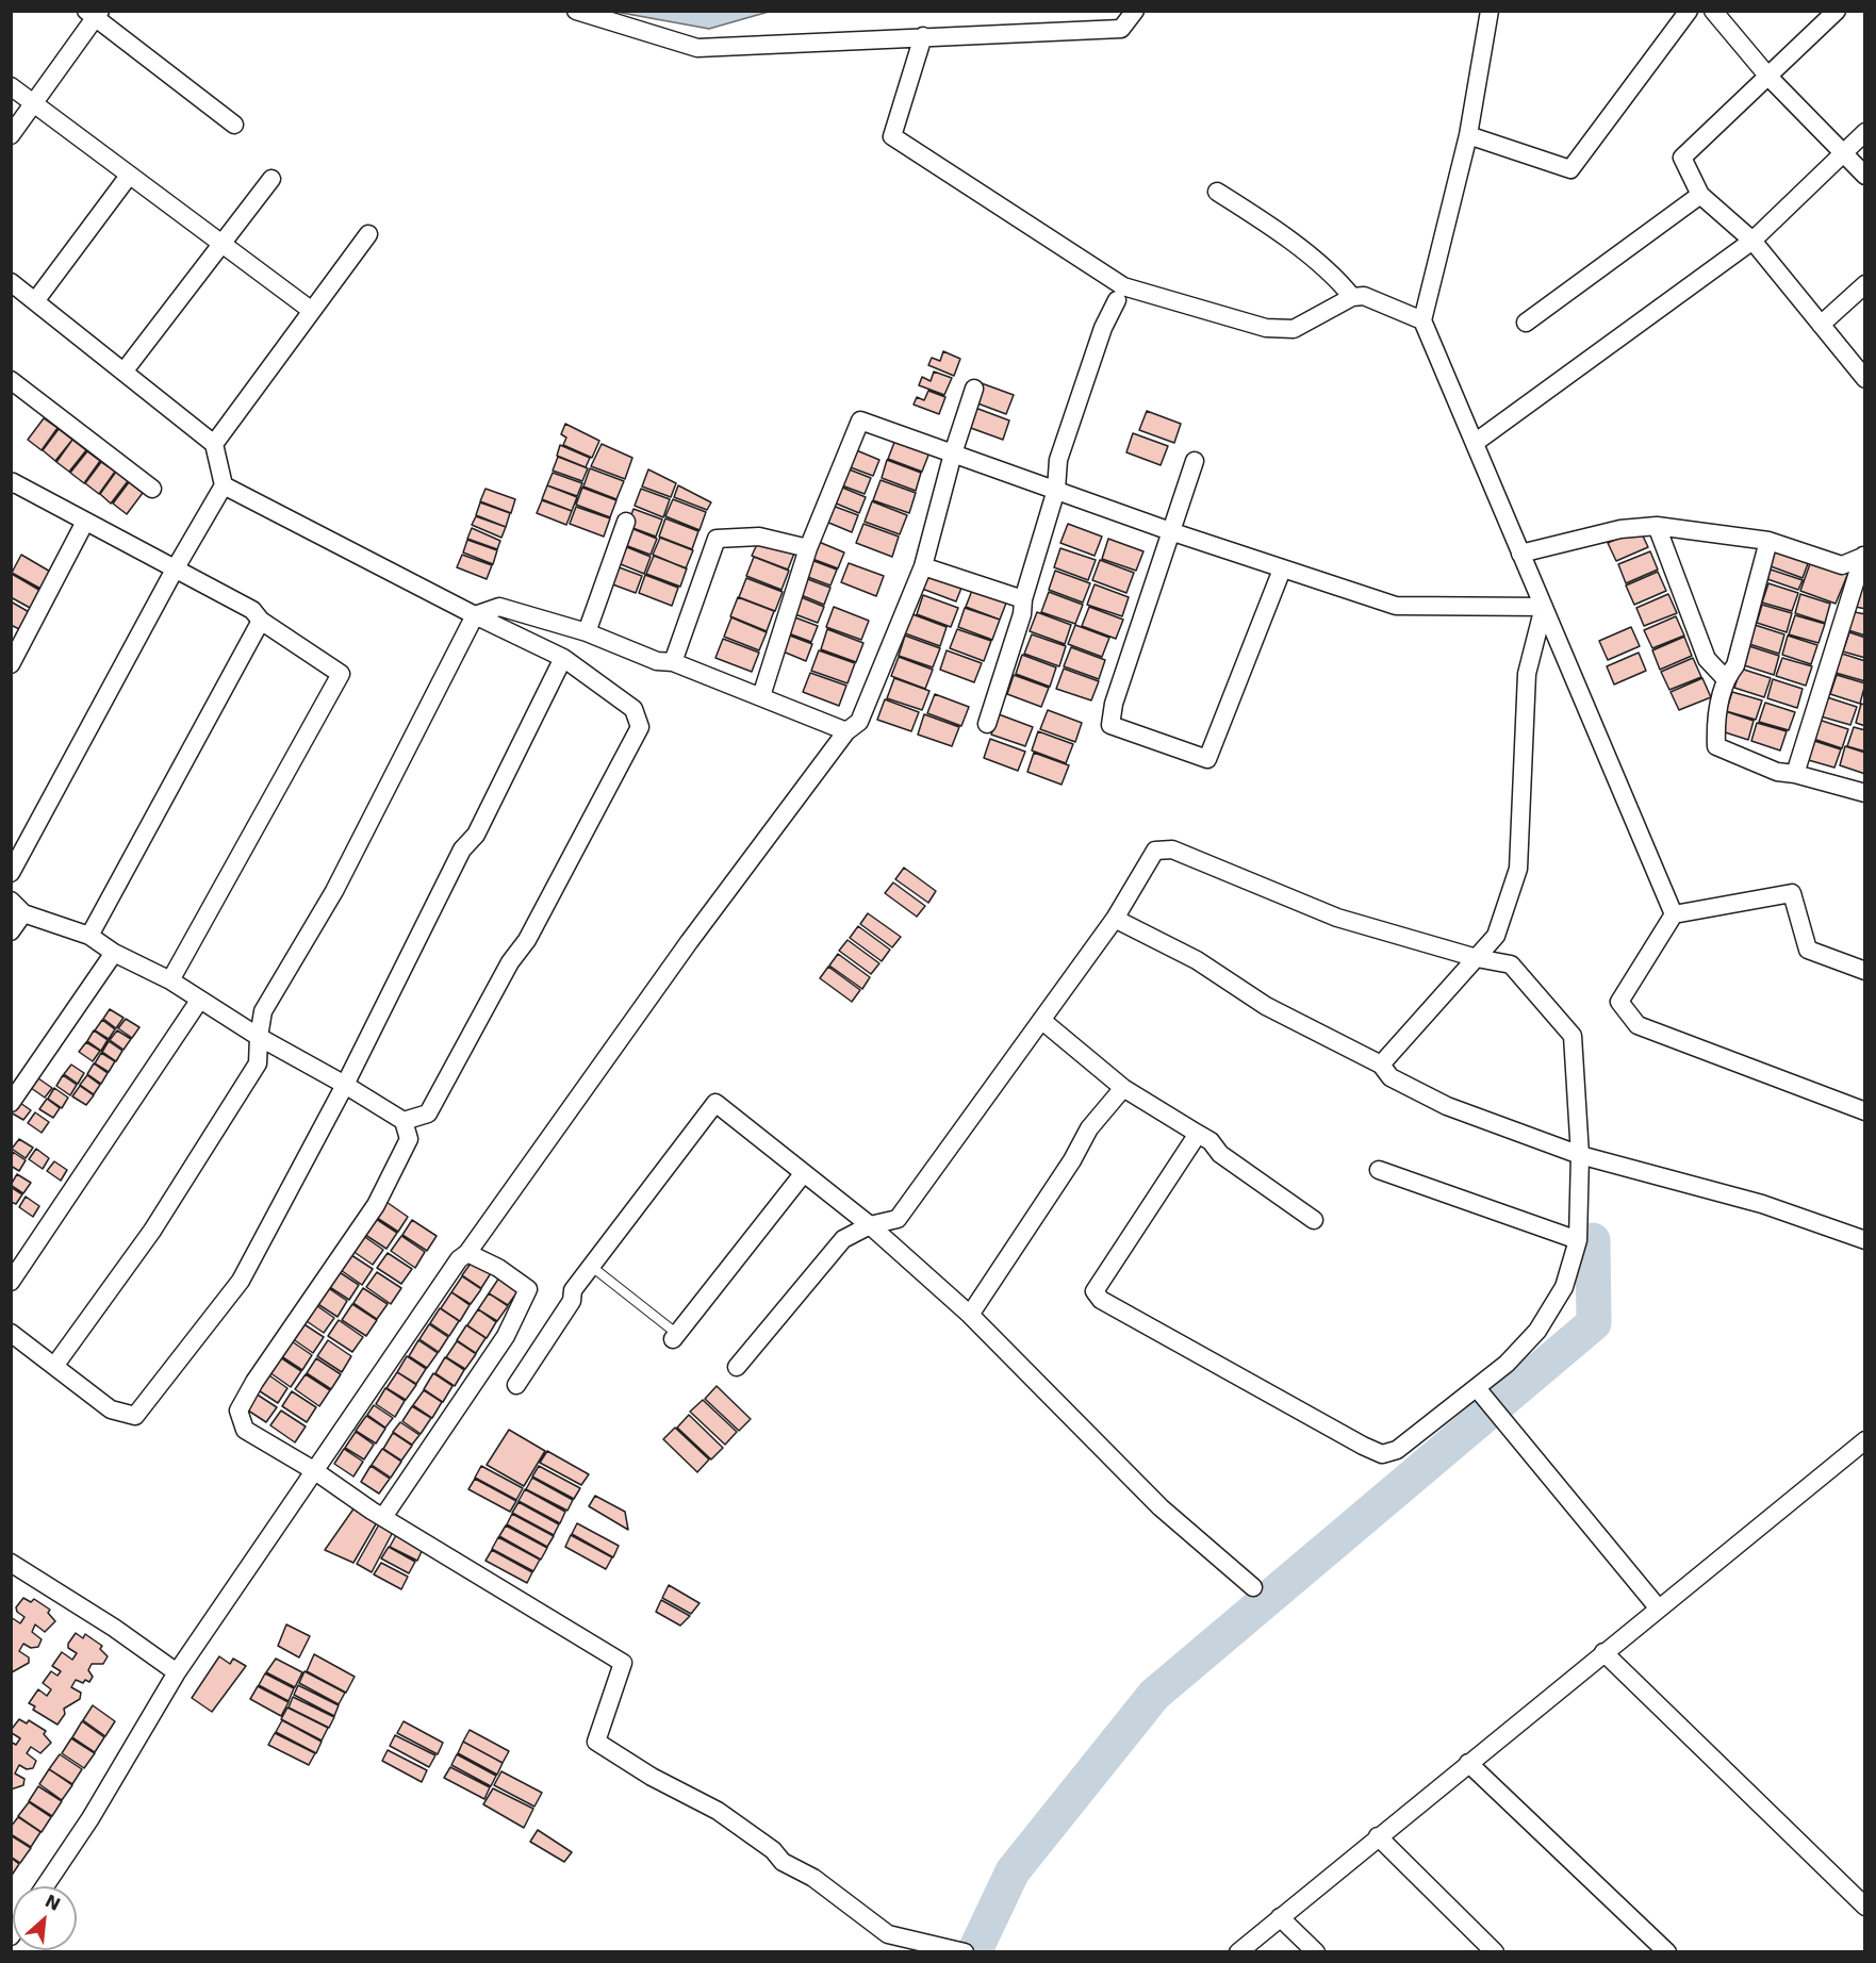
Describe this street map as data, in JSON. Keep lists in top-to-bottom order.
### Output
{
  "north": "top right"
}
